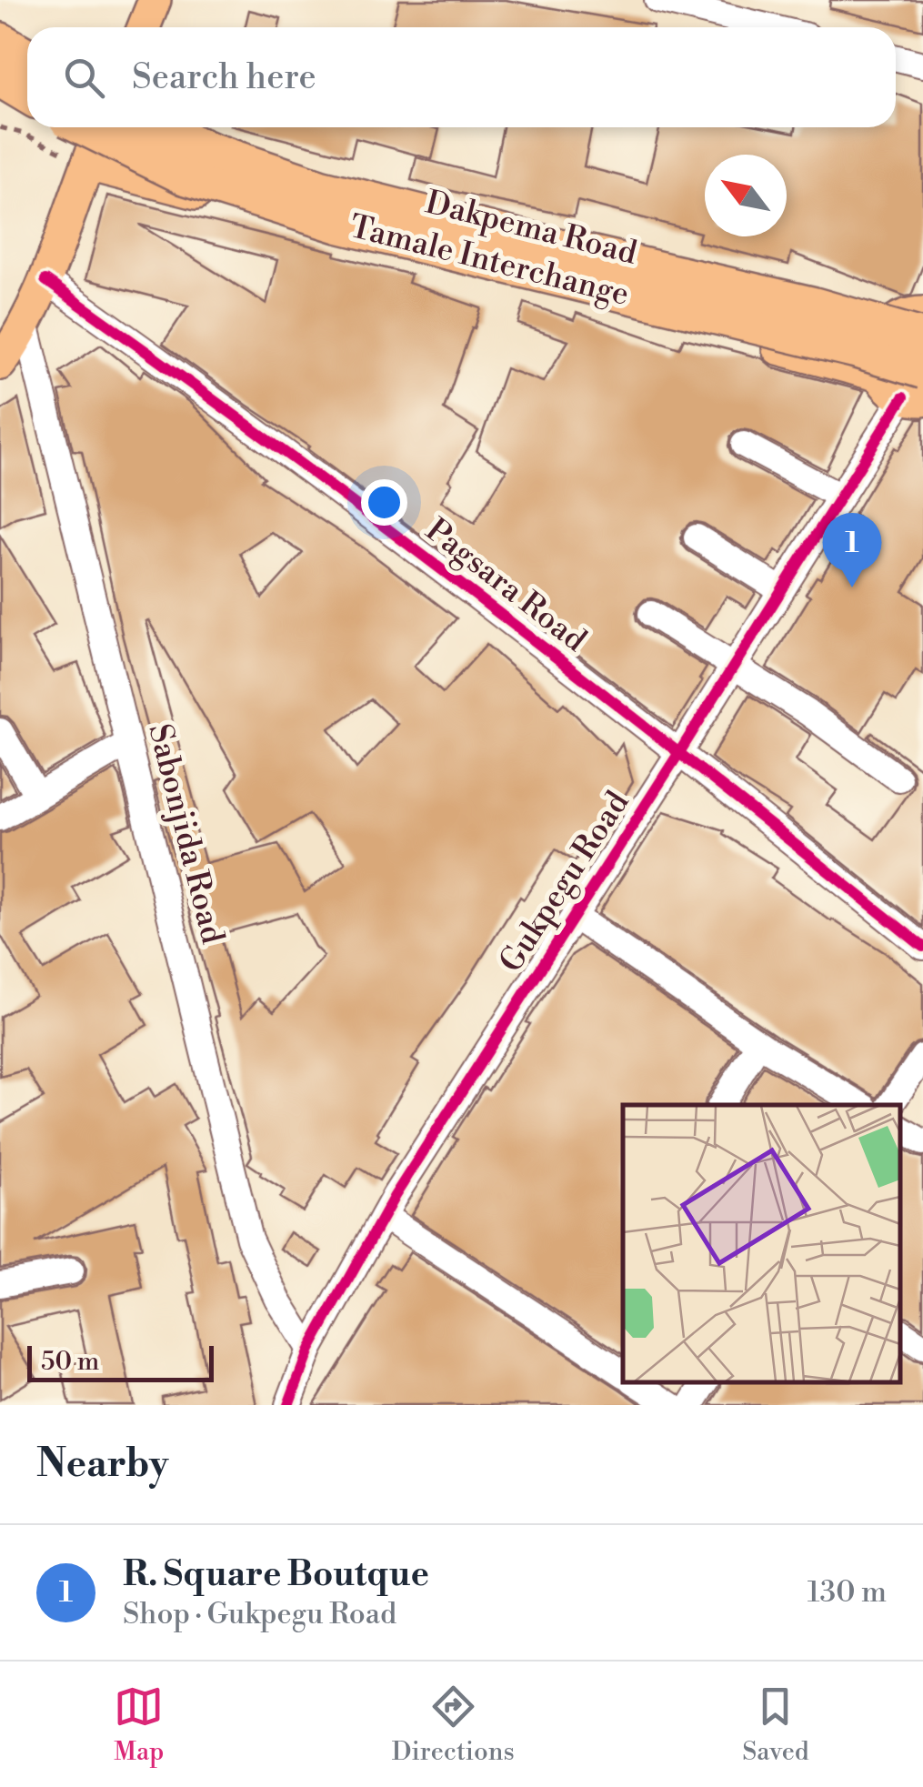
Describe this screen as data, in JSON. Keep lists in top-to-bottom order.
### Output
{
  "streets": {
    "highway": ["Tamale Interchange"],
    "main road": ["Dakpema Road"],
    "street": ["Pagsara Road", "Sabonjida Road", "Gukpegu Road"]
  },
  "crossings": [
    ["Dakpema Road", "Tamale Interchange"],
    ["Dakpema Road", "Gukpegu Road"],
    ["Tamale Interchange", "Gukpegu Road"],
    ["Pagsara Road", "Gukpegu Road"],
    ["Sabonjida Road", "Gukpegu Road"]
  ],
  "scale_bar": "50 m",
  "north": "top left",
  "page": {
    "search": "Search here",
    "pins": "1",
    "scale": "50 m",
    "heading": "Nearby",
    "list": [
      {
        "mark": "1",
        "name": "R. Square Boutque",
        "note": "Shop · Gukpegu Road",
        "value": "130 m"
      }
    ],
    "nav": ["Map", "Directions", "Saved"]
  }
}
